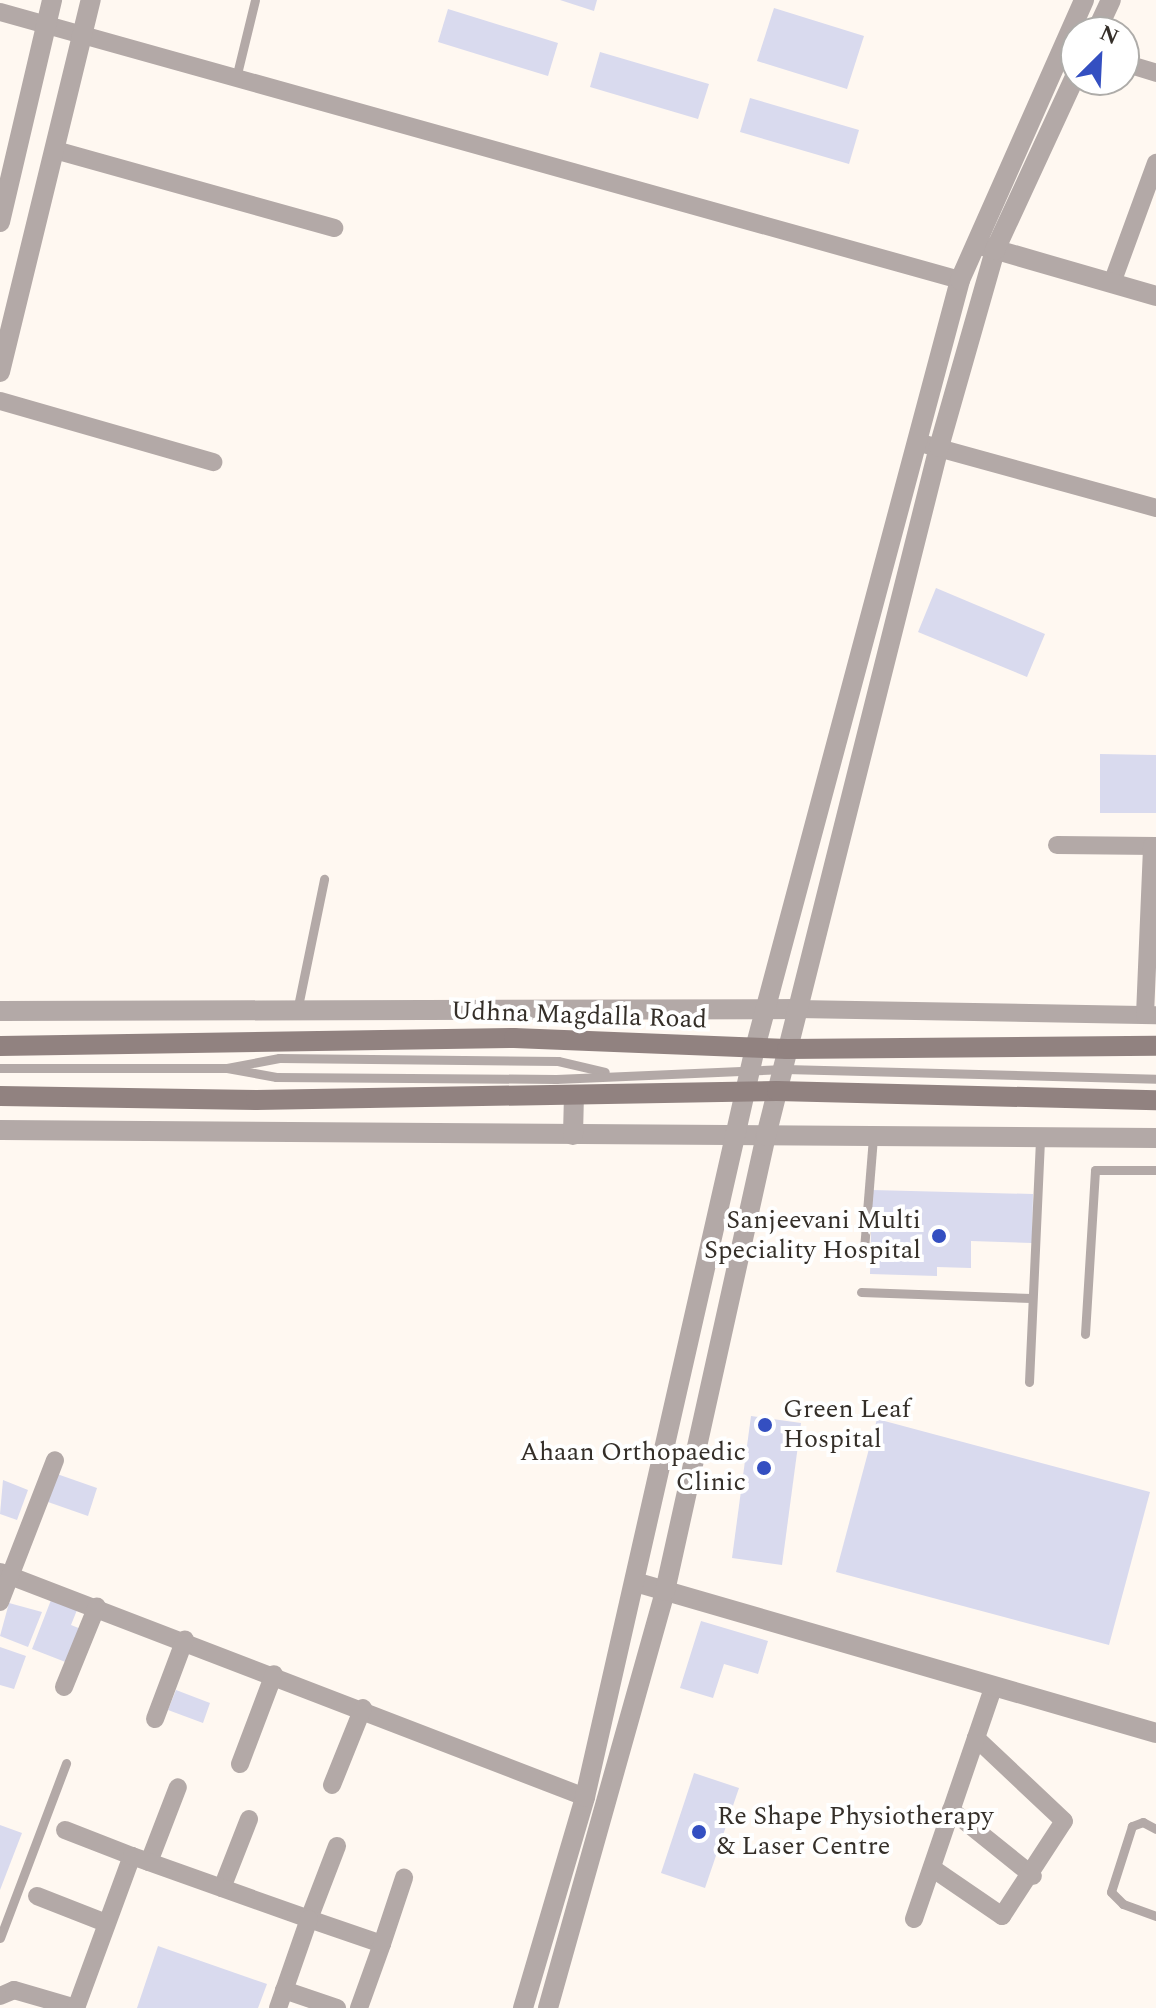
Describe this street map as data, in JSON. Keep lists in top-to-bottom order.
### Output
{
  "streets": {
    "main road": ["Udhna Magdalla Road"]
  },
  "places": [
    "Sanjeevani Multi Speciality Hospital",
    "Green Leaf Hospital",
    "Ahaan Orthopaedic Clinic",
    "Re Shape Physiotherapy & Laser Centre"
  ],
  "north": "top right"
}
